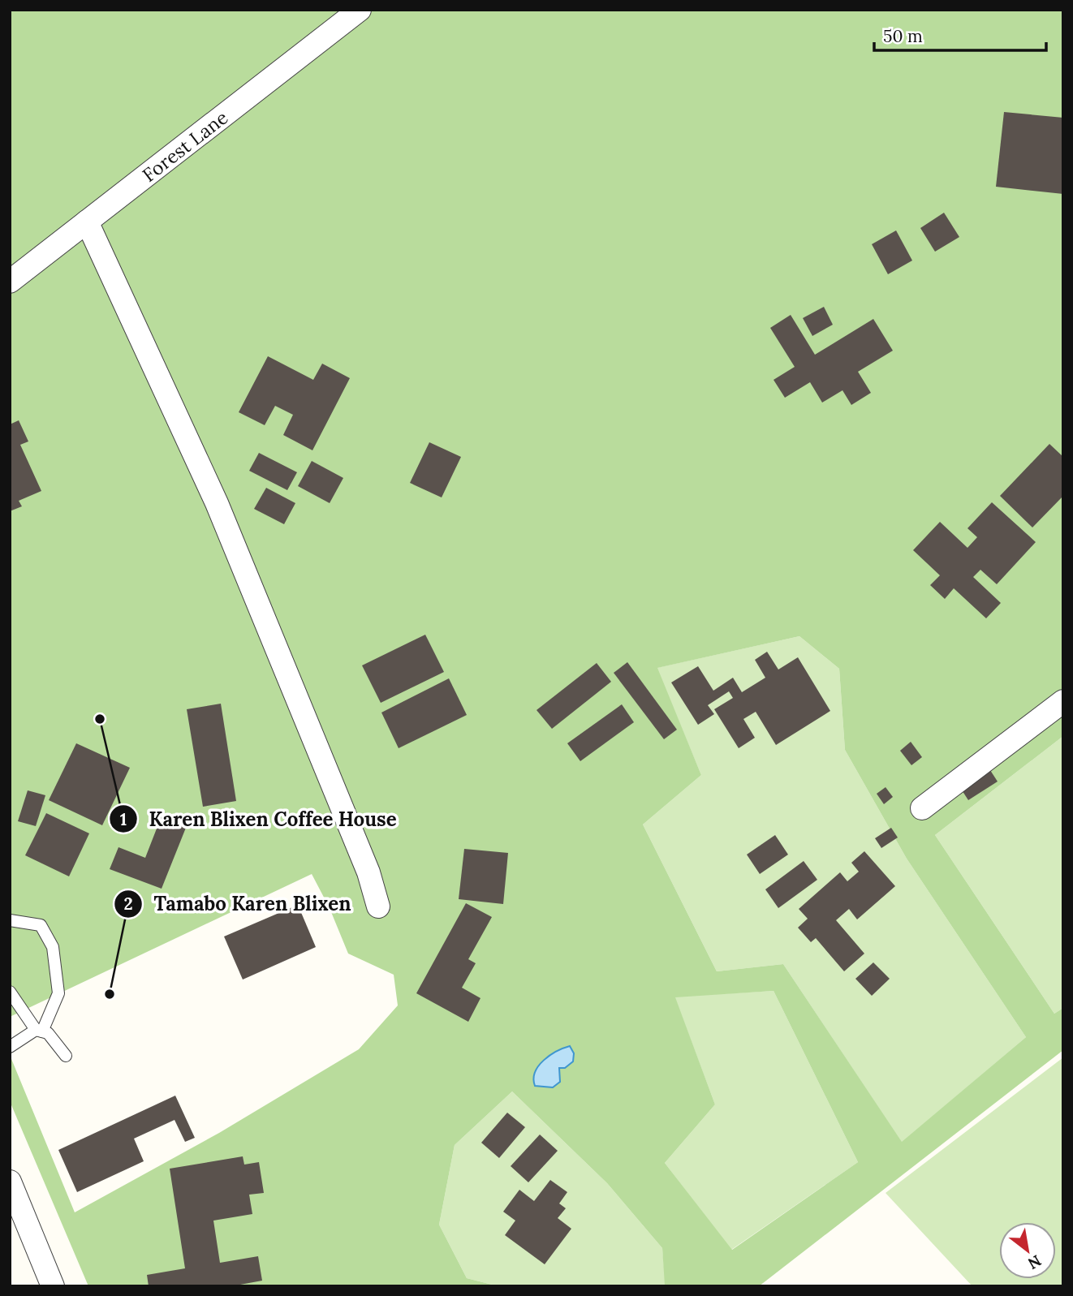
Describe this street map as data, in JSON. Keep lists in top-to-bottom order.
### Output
{
  "streets": {
    "street": ["Forest Lane"]
  },
  "places": ["Karen Blixen Coffee House", "Tamabo Karen Blixen"],
  "scale_bar": "50 m",
  "north": "bottom right"
}
